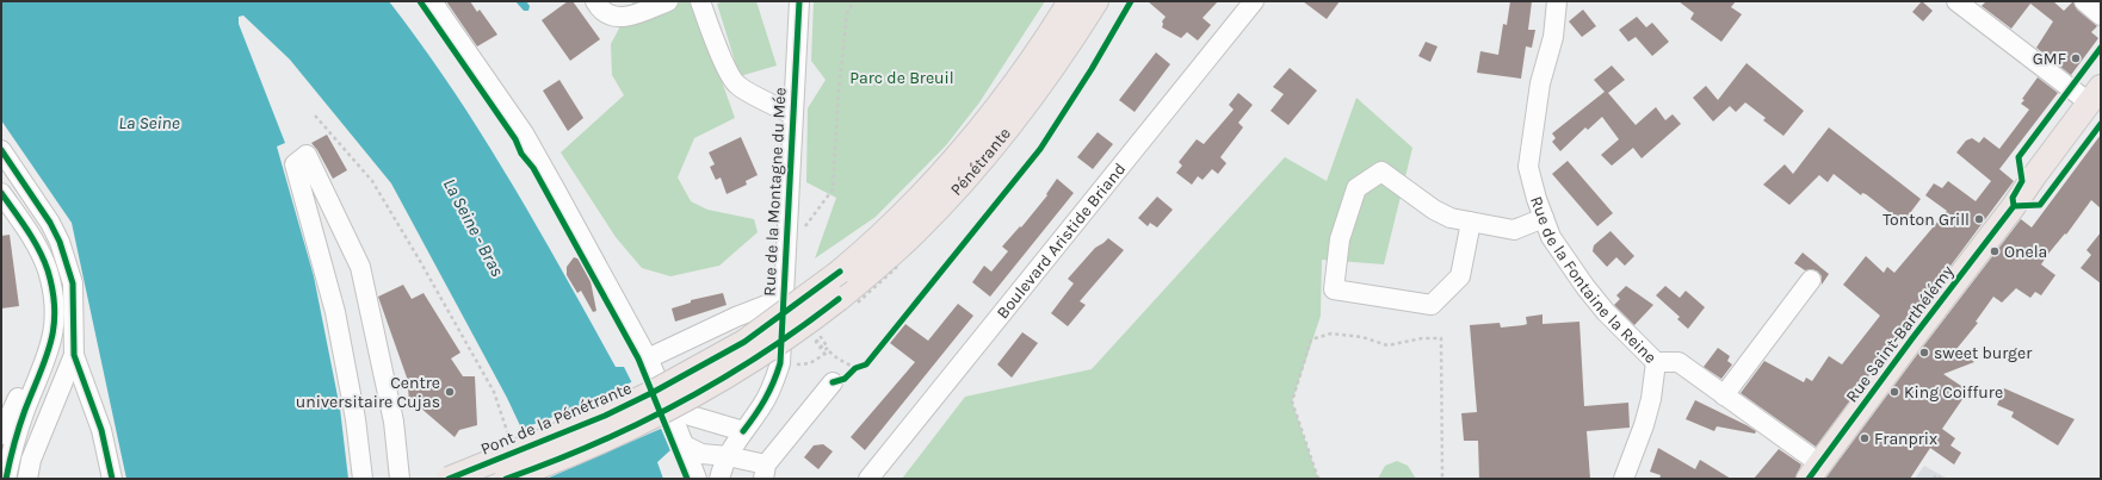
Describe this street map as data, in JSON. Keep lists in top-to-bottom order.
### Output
{
  "streets": {
    "main road": ["Pénétrante", "Rue Saint-Barthélémy", "Pont de la Pénétrante"],
    "street": ["Rue de la Montagne du Mée", "Boulevard Aristide Briand", "Rue de la Fontaine la Reine"]
  },
  "crossings": [
    ["Pénétrante", "Pont de la Pénétrante"],
    ["Rue de la Fontaine la Reine", "Rue Saint-Barthélémy"]
  ],
  "water": ["La Seine", "La Seine - Bras"],
  "parks": ["Parc de Breuil"],
  "places": [
    "GMF",
    "Tonton Grill",
    "Onela",
    "sweet burger",
    "Centre universitaire Cujas",
    "King Coiffure",
    "Franprix"
  ]
}
